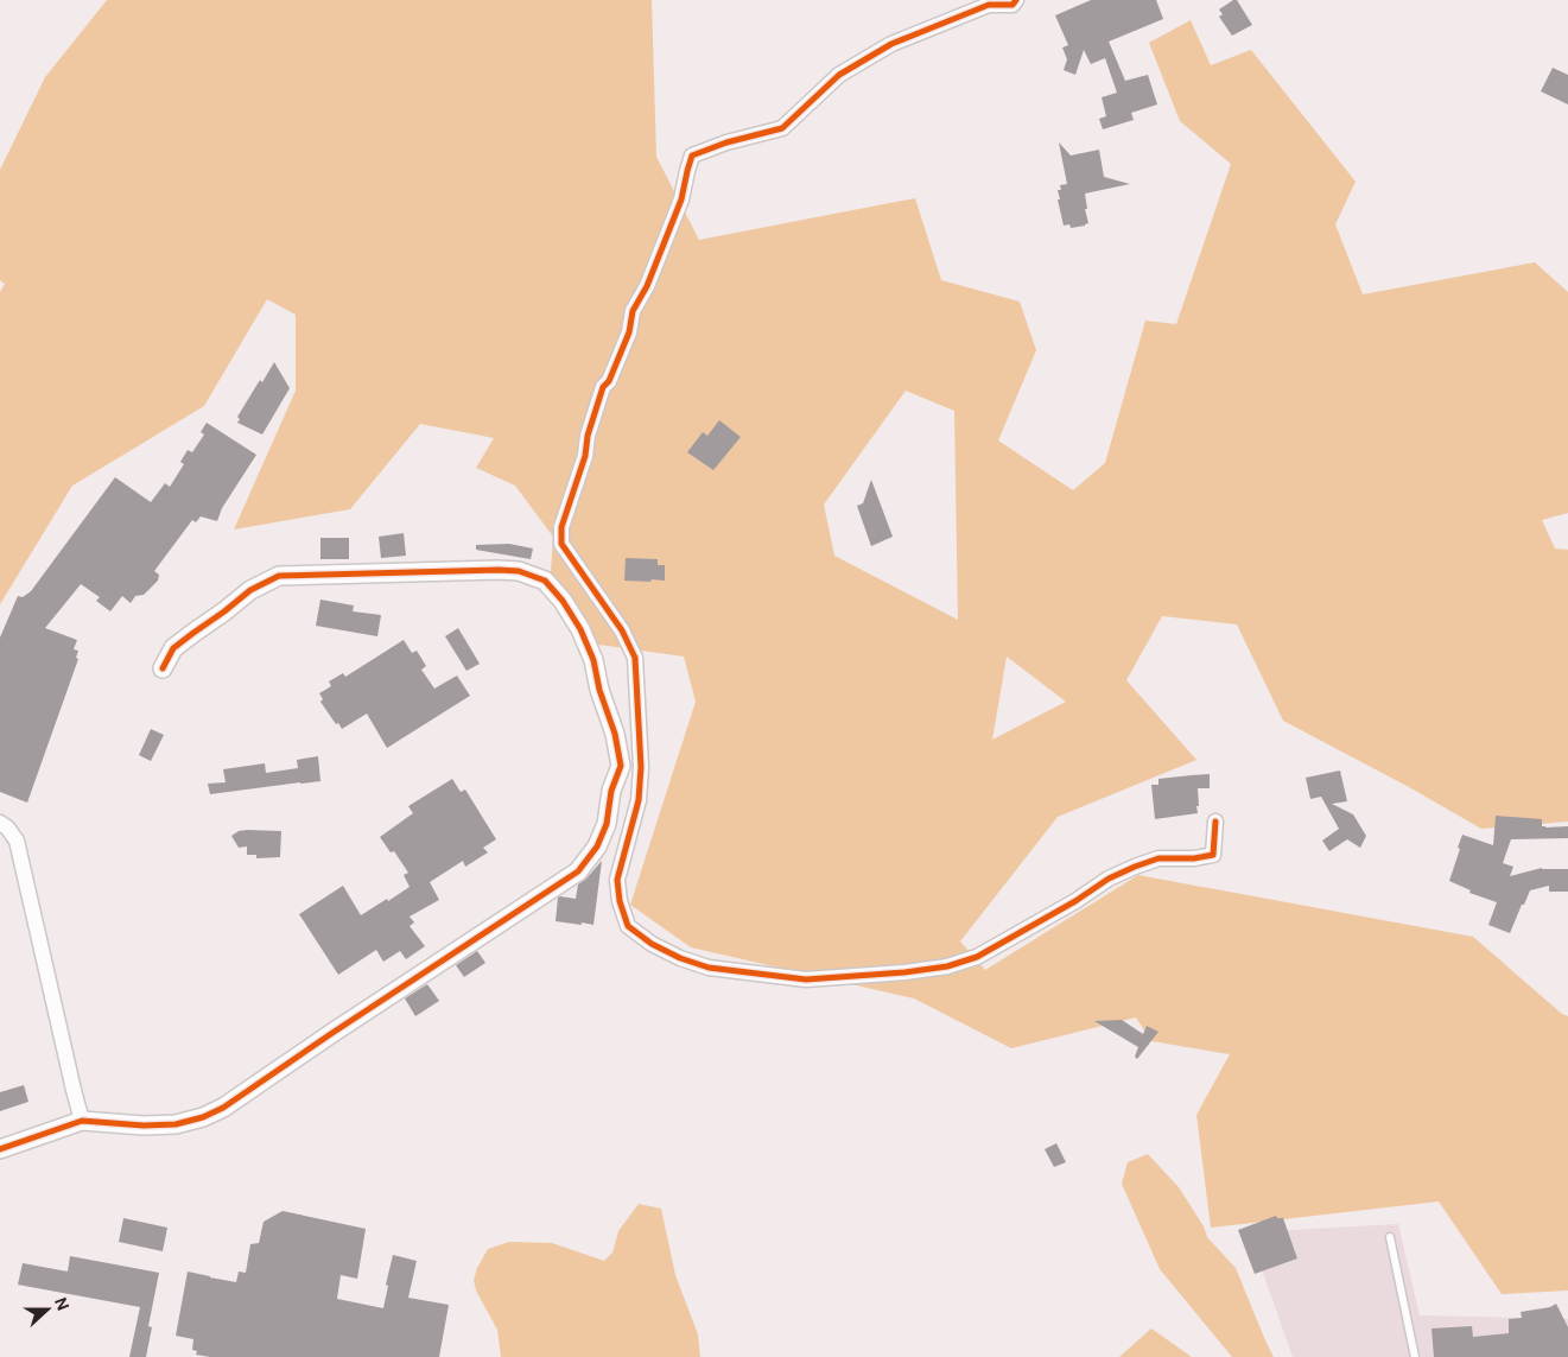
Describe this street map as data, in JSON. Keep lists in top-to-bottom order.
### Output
{
  "north": "right"
}
